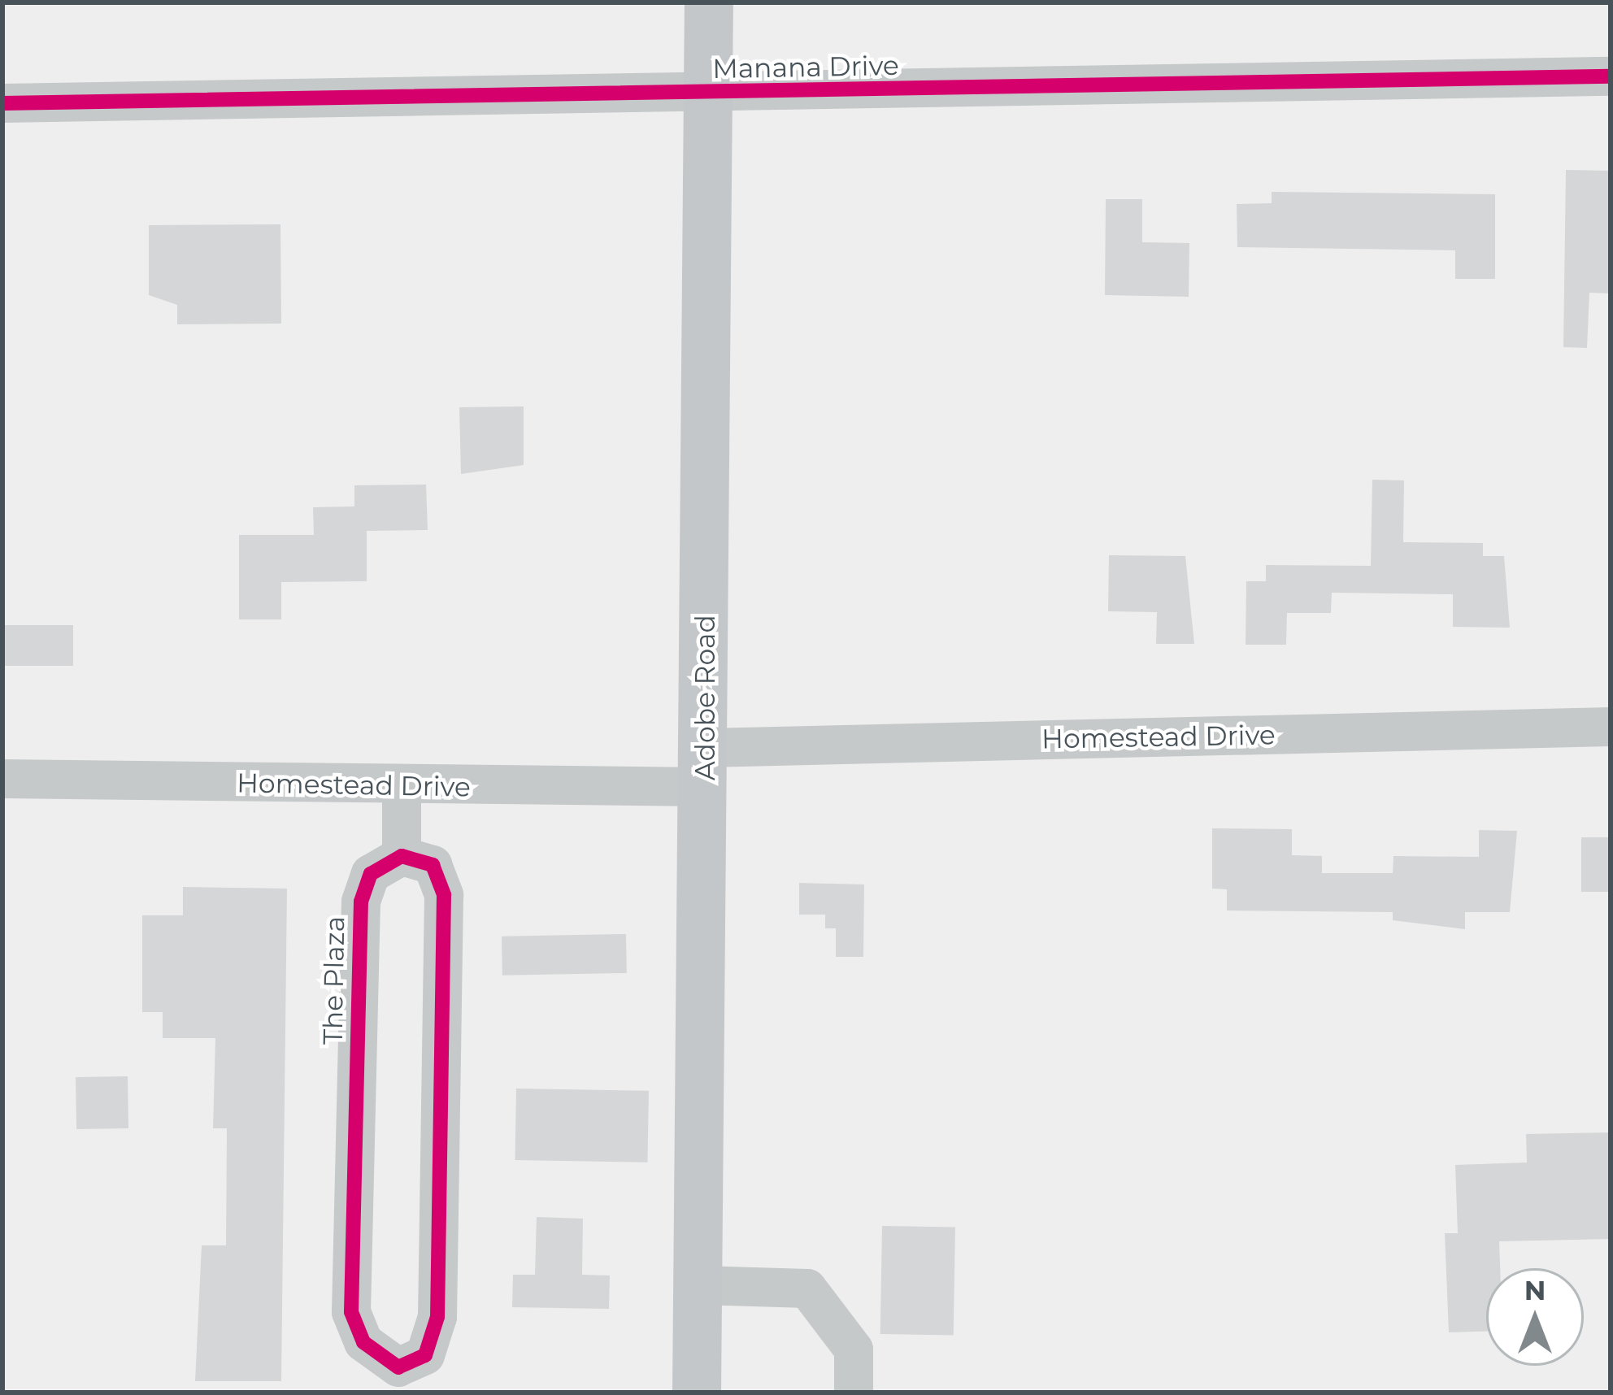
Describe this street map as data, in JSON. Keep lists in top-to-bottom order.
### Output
{
  "streets": {
    "main road": ["Adobe Road"],
    "street": ["Manana Drive", "Homestead Drive", "The Plaza"]
  },
  "crossings": [
    ["Manana Drive", "Adobe Road"],
    ["Adobe Road", "Homestead Drive"]
  ],
  "north": "top"
}
